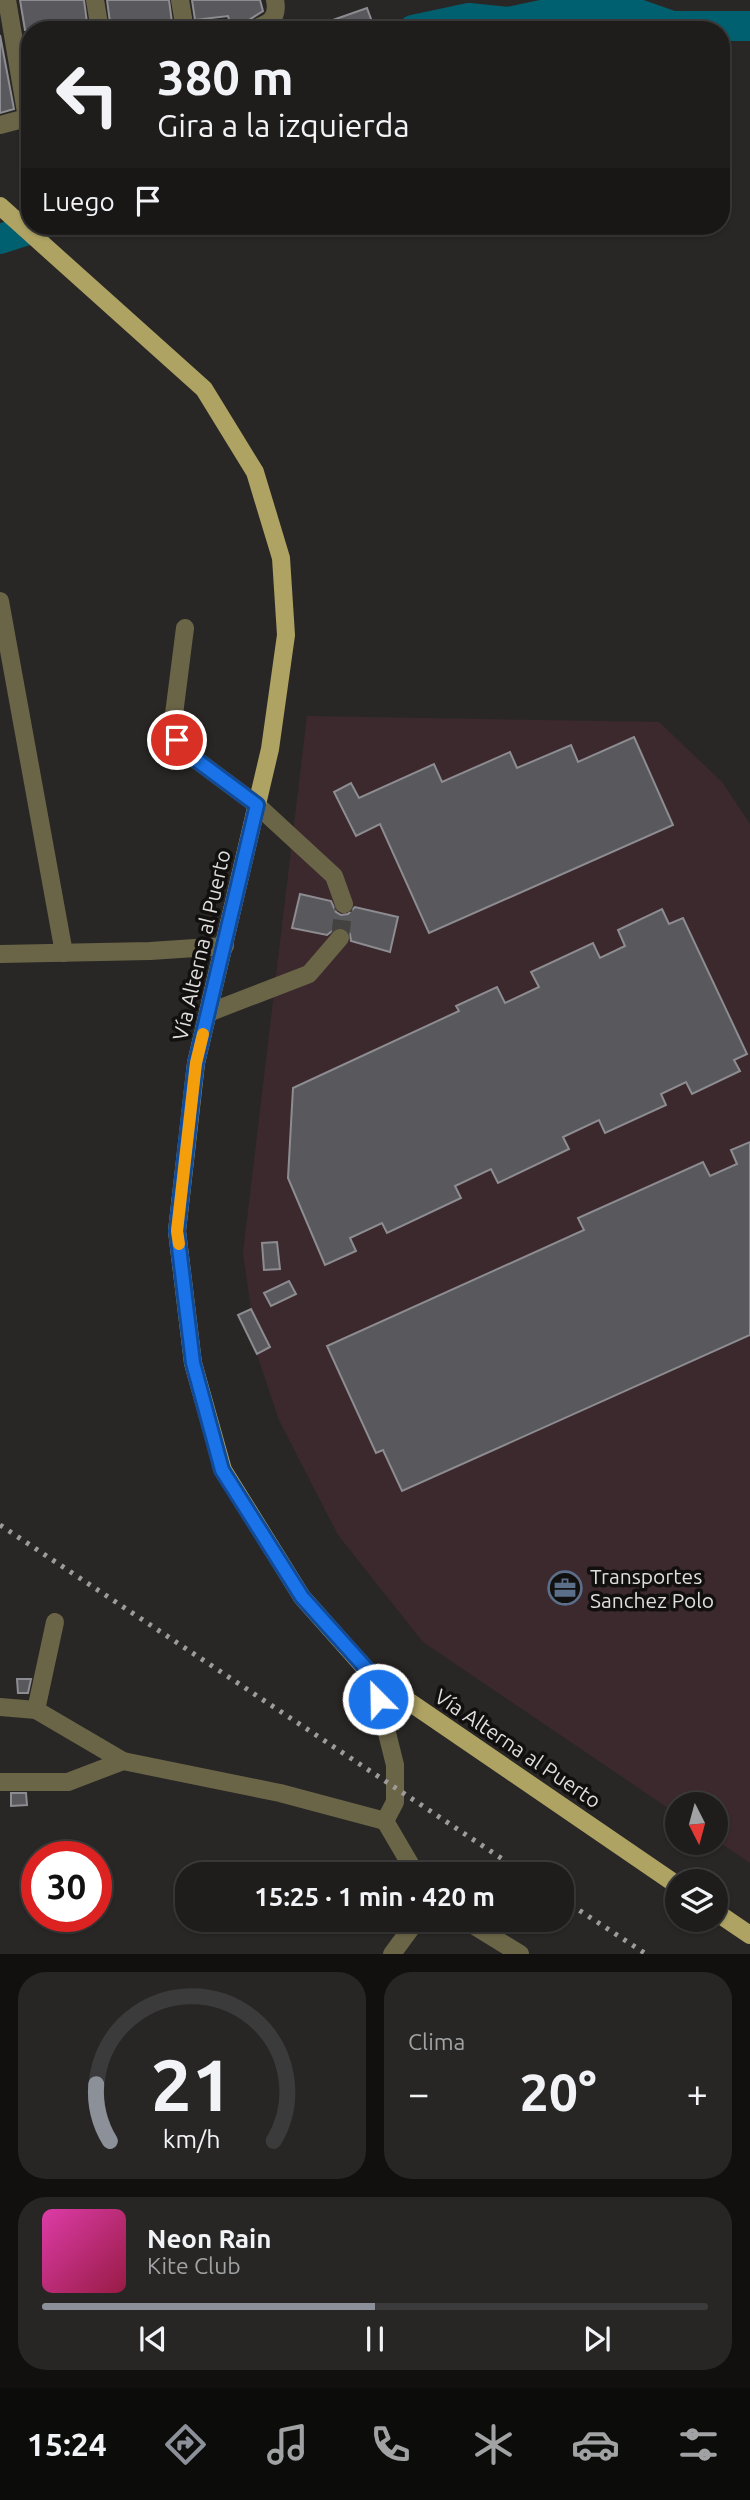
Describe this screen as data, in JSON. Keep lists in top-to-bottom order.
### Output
{
  "streets": {
    "main road": ["Vía Alterna al Puerto"]
  },
  "places": {
    "office": ["Transportes Sanchez Polo"]
  },
  "north": "bottom",
  "page": {
    "turn": ["380 m", "Gira a la izquierda"],
    "then": "Luego",
    "limit": "30",
    "trip": "15:25 · 1 min · 420 m",
    "tile": "Clima",
    "heat": ["−", "20°", "+"],
    "song": ["Neon Rain", "Kite Club"],
    "tabs": "15:24",
    "gauge": ["21", "km/h"]
  }
}
